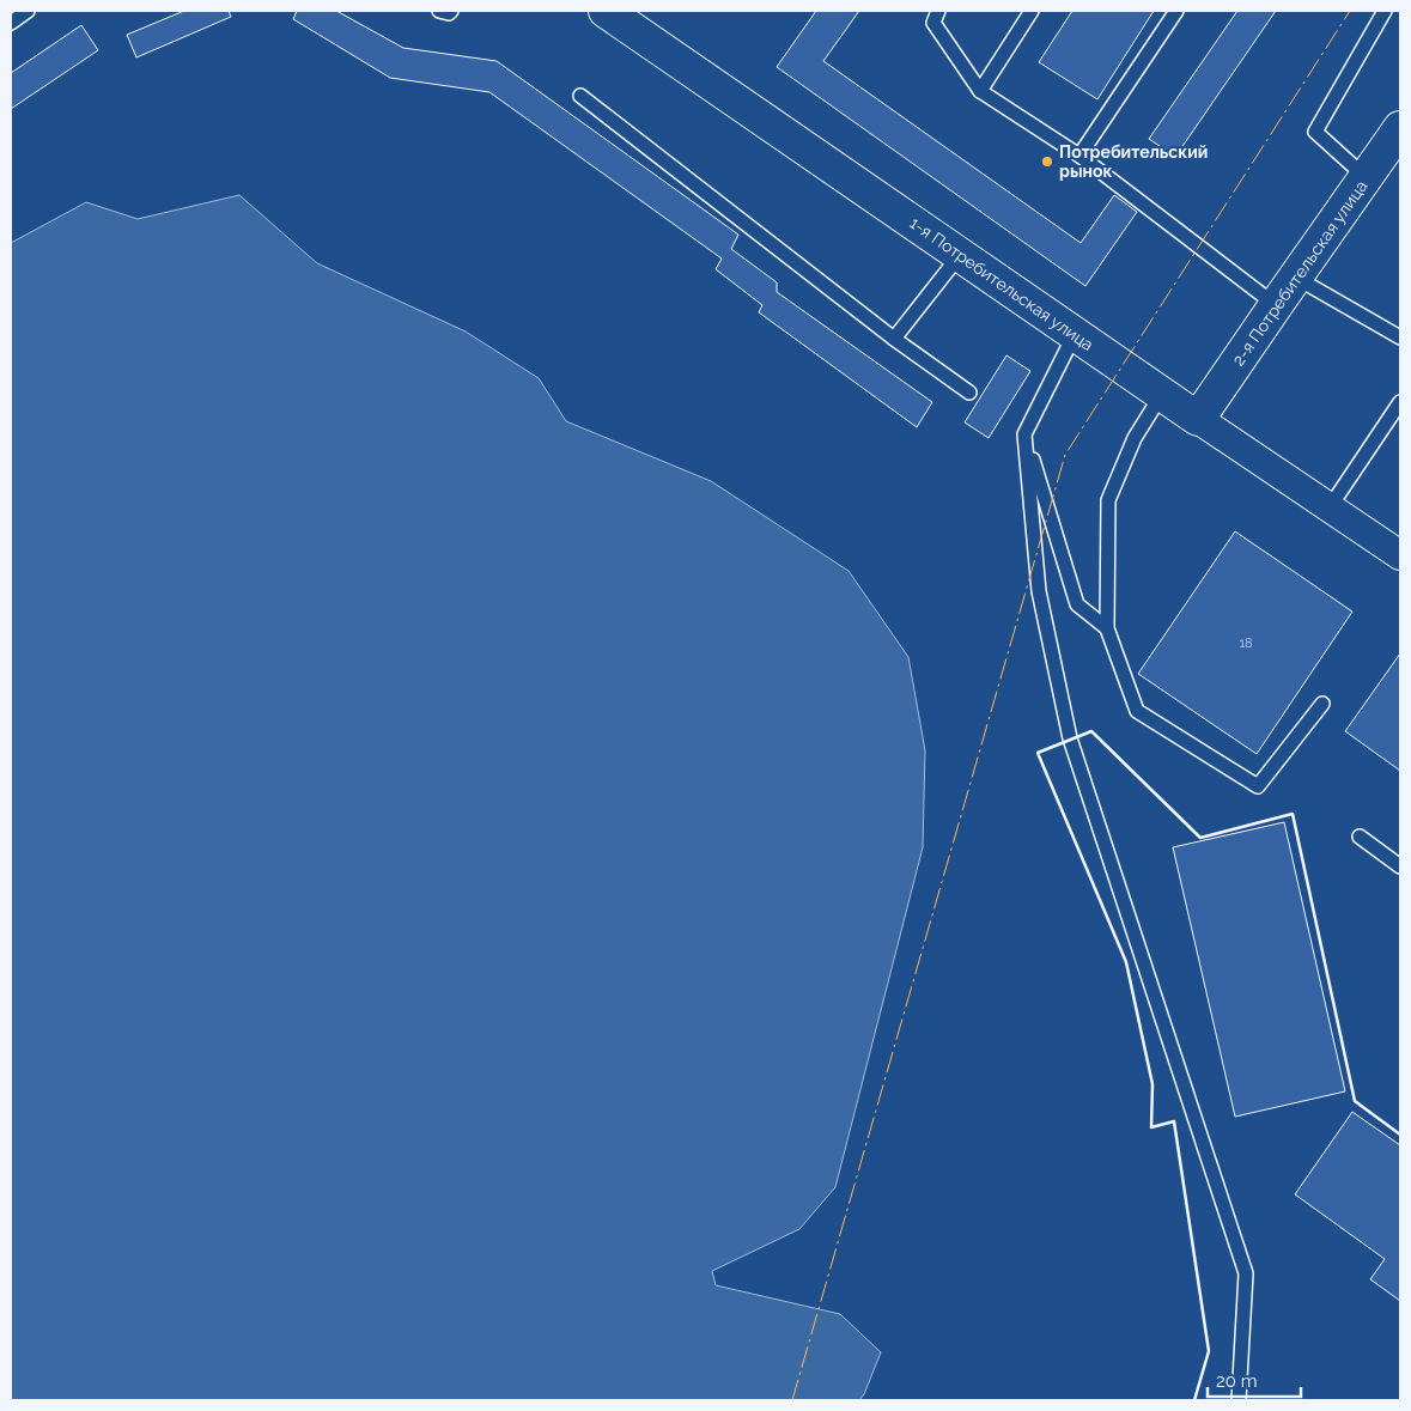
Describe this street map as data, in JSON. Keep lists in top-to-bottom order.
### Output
{
  "streets": {
    "street": ["2-я Потребительская улица", "1-я Потребительская улица"]
  },
  "crossings": [
    ["2-я Потребительская улица", "1-я Потребительская улица"]
  ],
  "places": ["Потребительский рынок"],
  "house_numbers": ["18"],
  "scale_bar": "20 m"
}
